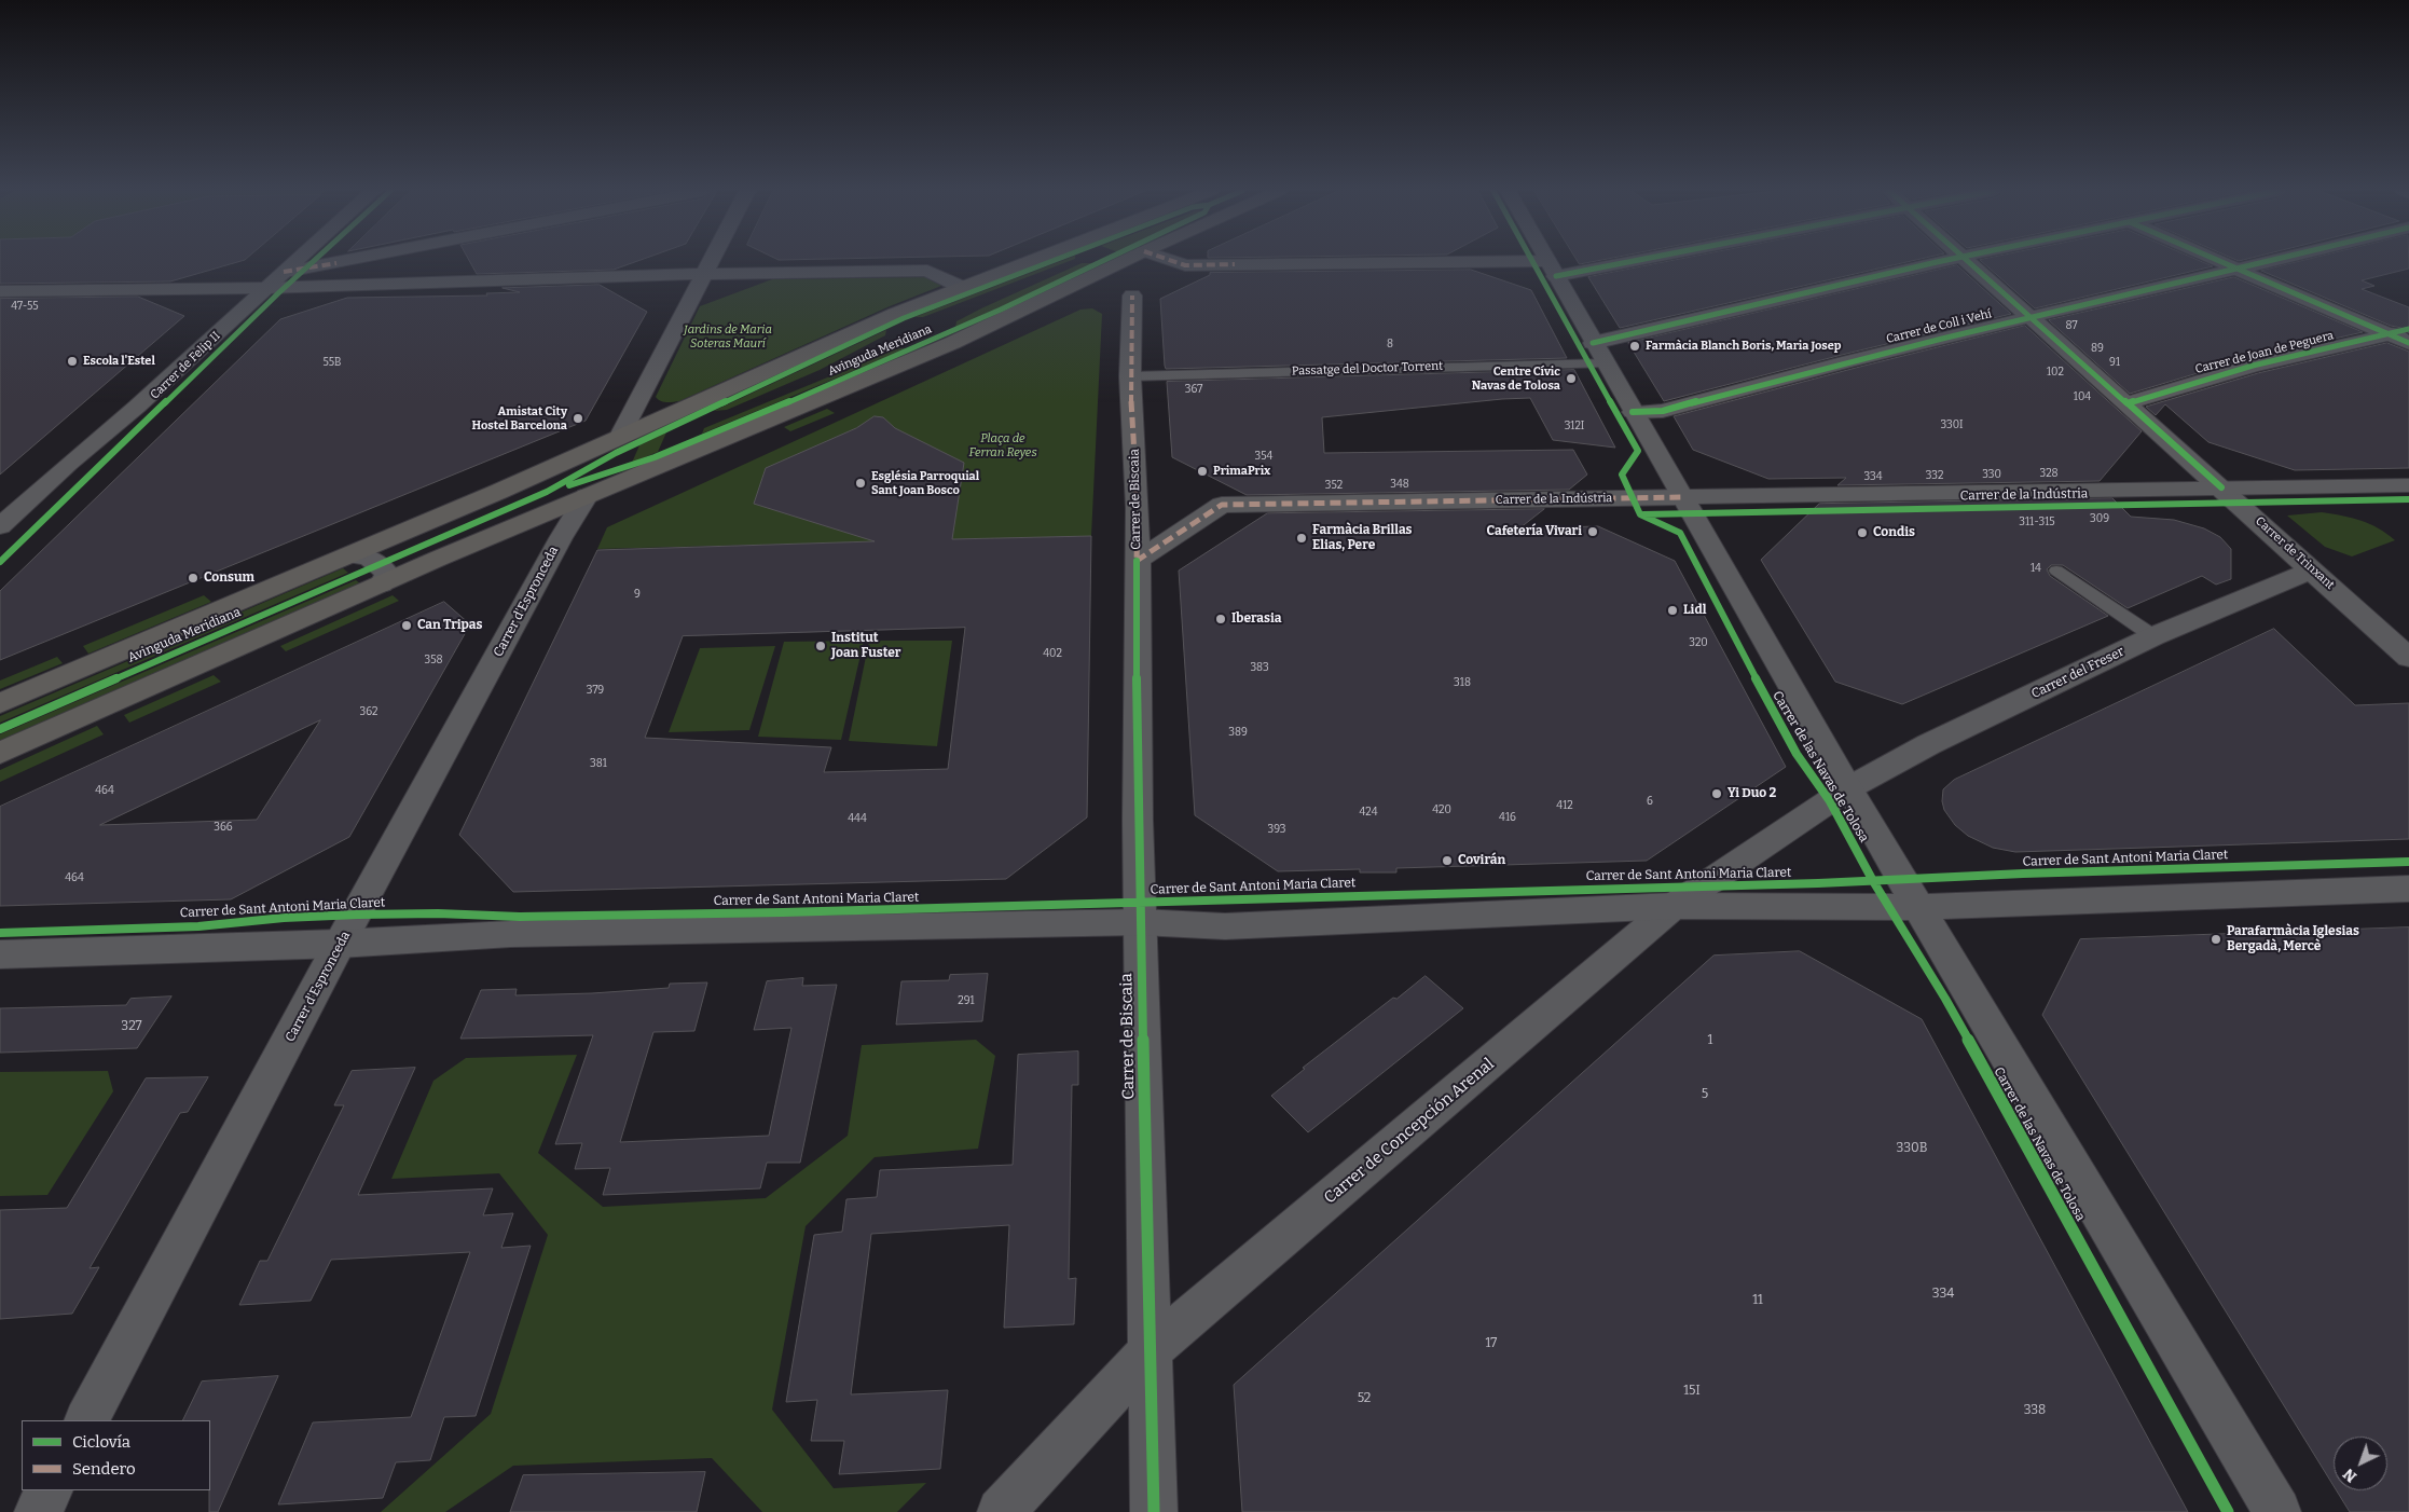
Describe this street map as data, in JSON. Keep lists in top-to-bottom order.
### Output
{
  "streets": {
    "main road": ["Avinguda Meridiana"],
    "street": [
      "Carrer de Coll i Vehí",
      "Carrer de Joan de Peguera",
      "Carrer de Felip II",
      "Carrer de la Indústria",
      "Carrer de Biscaia",
      "Carrer de Trinxant",
      "Carrer d'Espronceda",
      "Carrer del Freser",
      "Carrer de las Navas de Tolosa",
      "Carrer de Concepción Arenal"
    ],
    "lane": ["Passatge del Doctor Torrent"],
    "cycle path": ["Carrer de Sant Antoni Maria Claret"]
  },
  "crossings": [
    ["Carrer de Coll i Vehí", "Carrer de Trinxant"],
    ["Carrer de Coll i Vehí", "Carrer de las Navas de Tolosa"],
    ["Avinguda Meridiana", "Carrer d'Espronceda"],
    ["Carrer de Joan de Peguera", "Carrer de Trinxant"],
    ["Passatge del Doctor Torrent", "Carrer de Biscaia"],
    ["Passatge del Doctor Torrent", "Carrer de las Navas de Tolosa"],
    ["Carrer de la Indústria", "Carrer de Biscaia"],
    ["Carrer de la Indústria", "Carrer de Trinxant"],
    ["Carrer de la Indústria", "Carrer de las Navas de Tolosa"],
    ["Carrer de Biscaia", "Carrer de Concepción Arenal"],
    ["Carrer de Trinxant", "Carrer del Freser"],
    ["Carrer del Freser", "Carrer de las Navas de Tolosa"],
    ["Carrer del Freser", "Carrer de Concepción Arenal"],
    ["Carrer de las Navas de Tolosa", "Carrer de Concepción Arenal"]
  ],
  "parks": ["Jardins de Maria Soteras Maurí", "Plaça de Ferran Reyes"],
  "places": [
    "Farmàcia Blanch Boris, Maria Josep",
    "Escola l'Estel",
    "Centre Cívic Navas de Tolosa",
    "Amistat City Hostel Barcelona",
    "PrimaPrix",
    "Església Parroquial Sant Joan Bosco",
    "Cafetería Vivari",
    "Condis",
    "Farmàcia Brillas Elias, Pere",
    "Consum",
    "Lidl",
    "Iberasia",
    "Can Tripas",
    "Institut Joan Fuster",
    "Yi Duo 2",
    "Covirán",
    "Parafarmàcia Iglesias Bergadà, Mercè"
  ],
  "house_numbers": [
    "47-55",
    "87",
    "8",
    "89",
    "55B",
    "91",
    "102",
    "367",
    "104",
    "330I",
    "312I",
    "354",
    "328",
    "330",
    "332",
    "334",
    "348",
    "352",
    "309",
    "311-315",
    "14",
    "9",
    "320",
    "402",
    "358",
    "383",
    "318",
    "379",
    "362",
    "389",
    "381",
    "464",
    "6",
    "412",
    "420",
    "424",
    "416",
    "444",
    "366",
    "393",
    "464",
    "291",
    "327",
    "1",
    "5",
    "330B",
    "334",
    "11",
    "17",
    "15I",
    "52",
    "338"
  ],
  "legend": ["Ciclovía", "Sendero"],
  "north": "bottom left"
}
